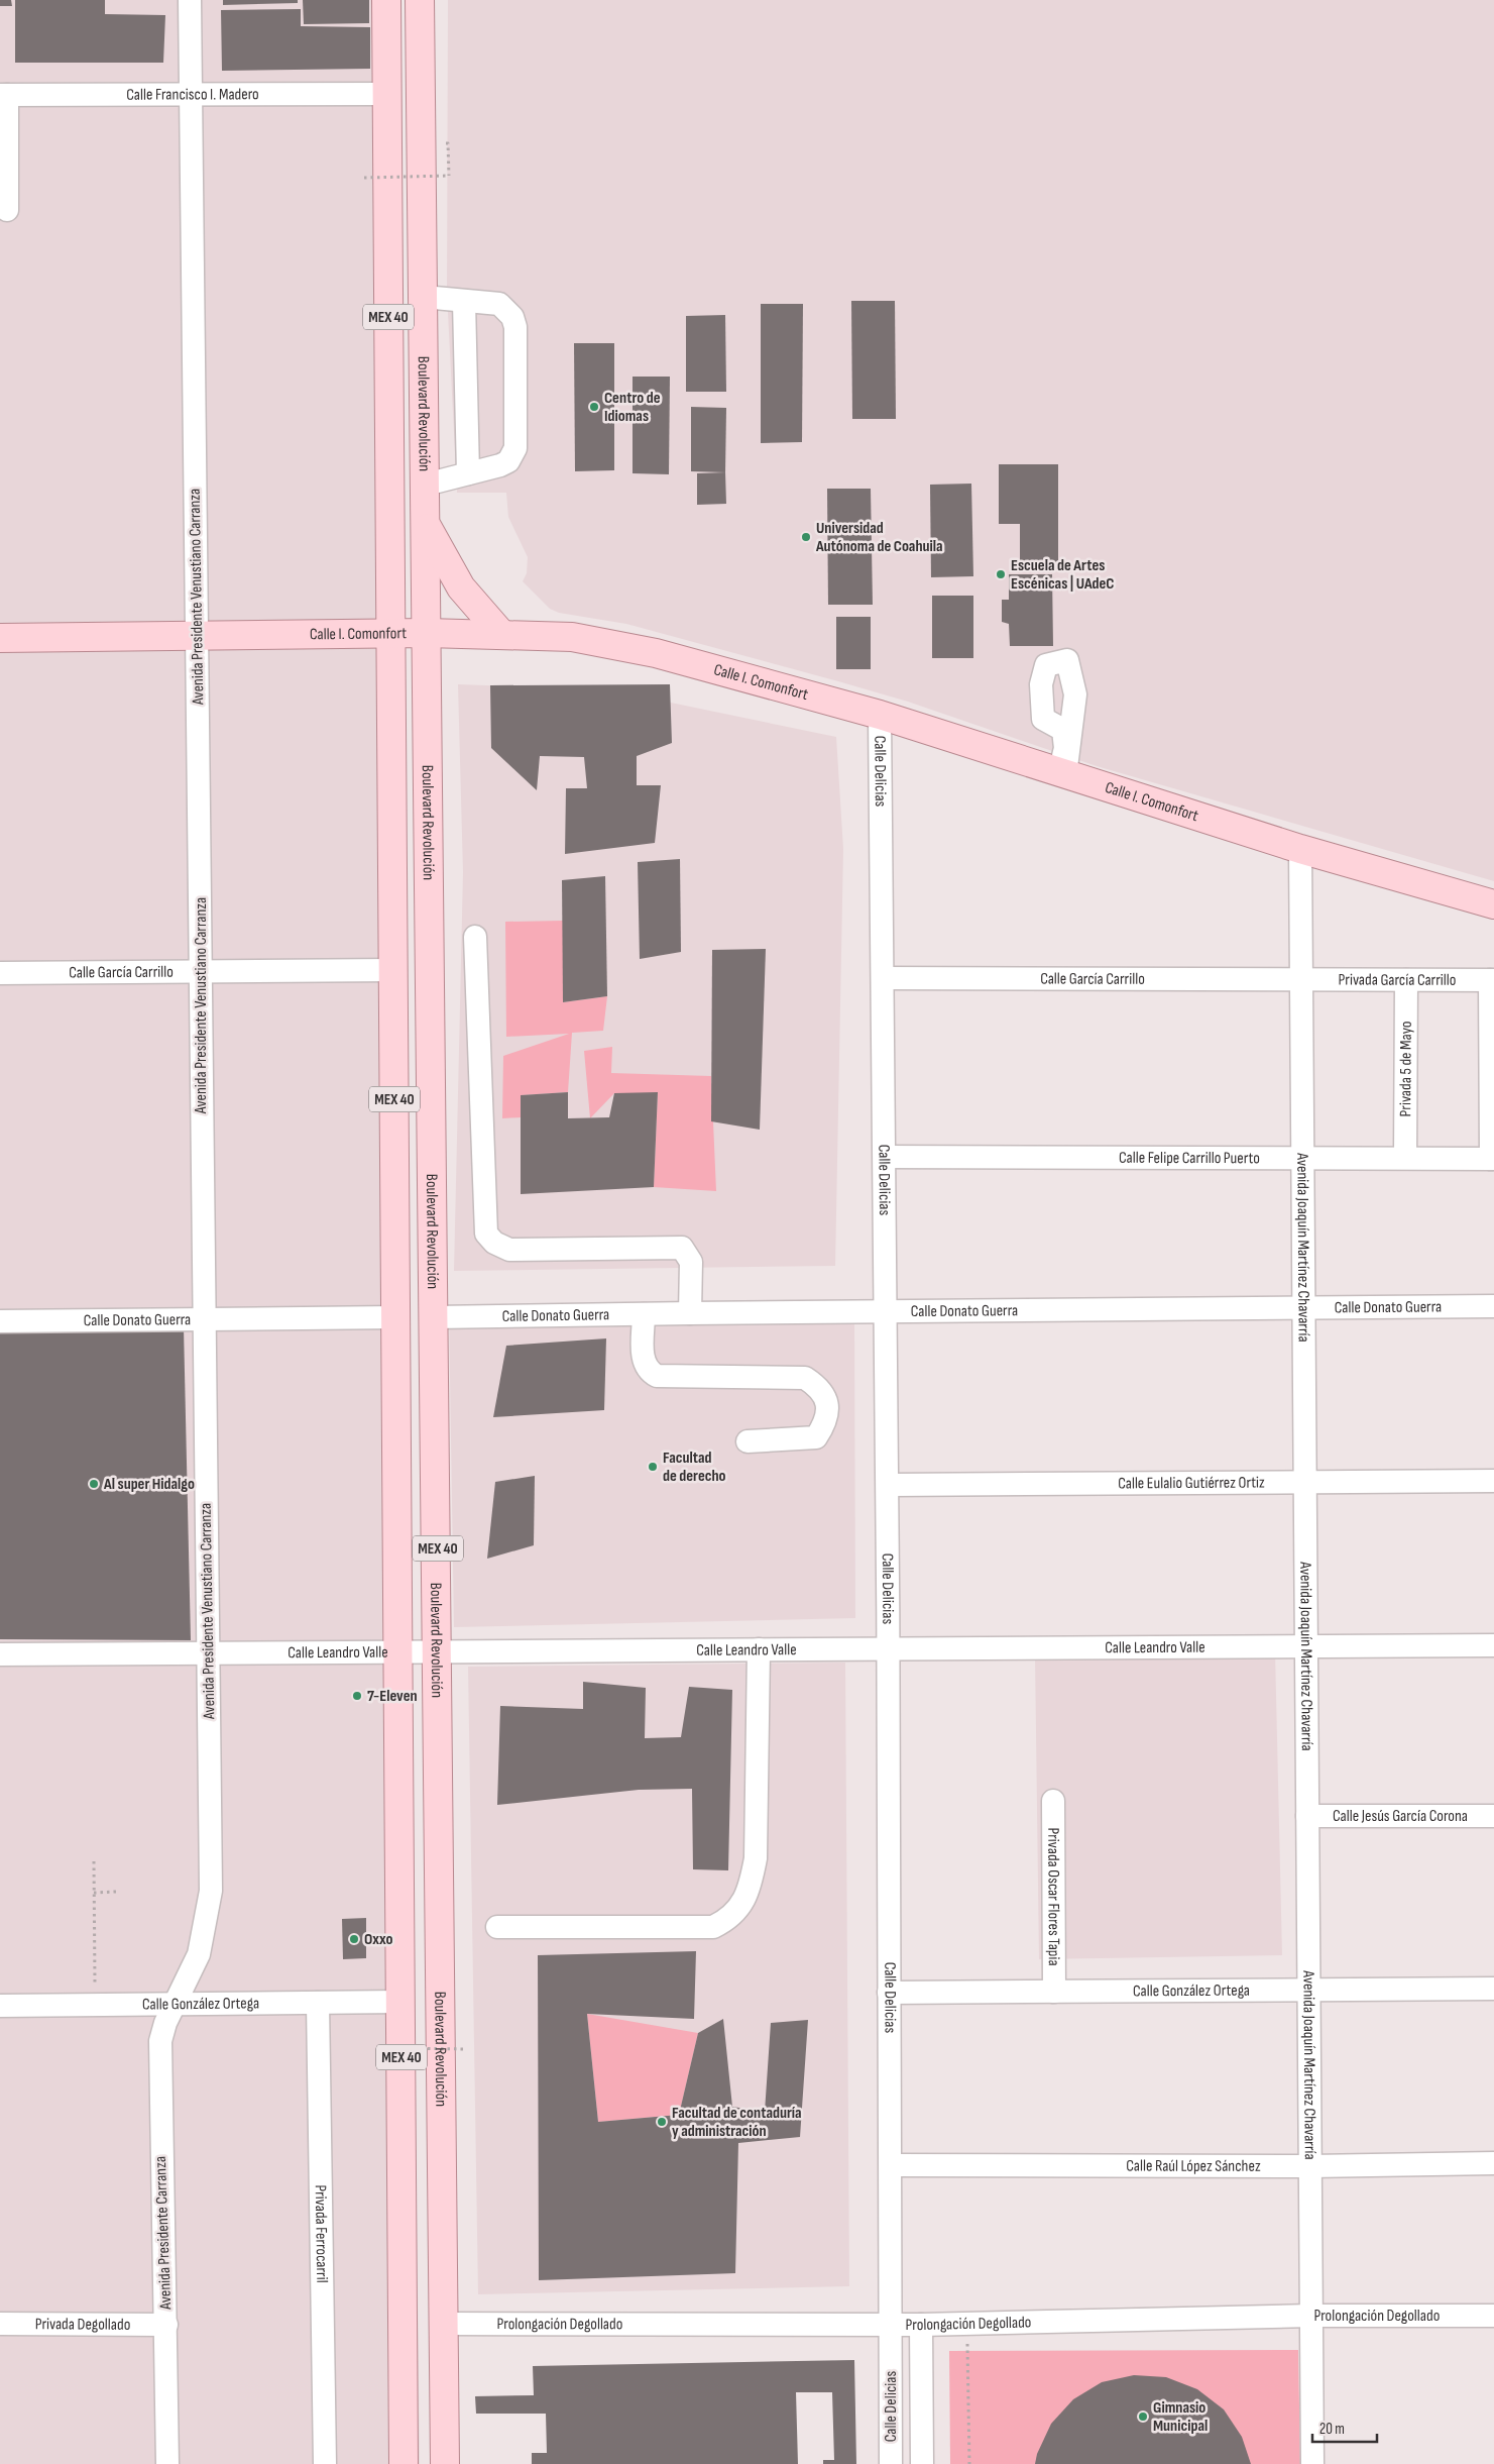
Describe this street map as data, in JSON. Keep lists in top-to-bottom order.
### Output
{
  "streets": {
    "main road": ["MEX 40", "Boulevard Revolución", "Calle I. Comonfort"],
    "street": [
      "Calle Francisco I. Madero",
      "Avenida Presidente Venustiano Carranza",
      "Calle Delicias",
      "Calle García Carrillo",
      "Privada García Carrillo",
      "Privada 5 de Mayo",
      "Calle Felipe Carrillo Puerto",
      "Avenida Joaquín Martínez Chavarría",
      "Calle Donato Guerra",
      "Calle Eulalio Gutiérrez Ortiz",
      "Calle Leandro Valle",
      "Calle Jesús García Corona",
      "Privada Oscar Flores Tapia",
      "Calle González Ortega",
      "Calle Raúl López Sánchez",
      "Avenida Presidente Carranza",
      "Privada Ferrocarril",
      "Prolongación Degollado",
      "Privada Degollado"
    ]
  },
  "crossings": [
    ["Calle Francisco I. Madero", "MEX 40"],
    ["Calle Francisco I. Madero", "Avenida Presidente Venustiano Carranza"],
    ["MEX 40", "Calle I. Comonfort"],
    ["MEX 40", "Calle García Carrillo"],
    ["MEX 40", "Calle Donato Guerra"],
    ["MEX 40", "Calle Leandro Valle"],
    ["MEX 40", "Calle González Ortega"],
    ["Boulevard Revolución", "Calle I. Comonfort"],
    ["Boulevard Revolución", "Calle Donato Guerra"],
    ["Boulevard Revolución", "Calle Leandro Valle"],
    ["Boulevard Revolución", "Prolongación Degollado"],
    ["Avenida Presidente Venustiano Carranza", "Calle I. Comonfort"],
    ["Avenida Presidente Venustiano Carranza", "Calle García Carrillo"],
    ["Avenida Presidente Venustiano Carranza", "Calle Donato Guerra"],
    ["Avenida Presidente Venustiano Carranza", "Calle Leandro Valle"],
    ["Avenida Presidente Venustiano Carranza", "Calle González Ortega"],
    ["Avenida Presidente Venustiano Carranza", "Avenida Presidente Carranza"],
    ["Calle I. Comonfort", "Calle Delicias"],
    ["Calle I. Comonfort", "Avenida Joaquín Martínez Chavarría"],
    ["Calle Delicias", "Calle García Carrillo"],
    ["Calle Delicias", "Calle Felipe Carrillo Puerto"],
    ["Calle Delicias", "Calle Donato Guerra"],
    ["Calle Delicias", "Calle Eulalio Gutiérrez Ortiz"],
    ["Calle Delicias", "Calle Leandro Valle"],
    ["Calle Delicias", "Calle González Ortega"],
    ["Calle Delicias", "Calle Raúl López Sánchez"],
    ["Calle Delicias", "Prolongación Degollado"],
    ["Calle García Carrillo", "Privada García Carrillo"],
    ["Calle García Carrillo", "Avenida Joaquín Martínez Chavarría"],
    ["Privada García Carrillo", "Privada 5 de Mayo"],
    ["Privada García Carrillo", "Avenida Joaquín Martínez Chavarría"],
    ["Privada 5 de Mayo", "Calle Felipe Carrillo Puerto"],
    ["Calle Felipe Carrillo Puerto", "Avenida Joaquín Martínez Chavarría"],
    ["Avenida Joaquín Martínez Chavarría", "Calle Donato Guerra"],
    ["Avenida Joaquín Martínez Chavarría", "Calle Eulalio Gutiérrez Ortiz"],
    ["Avenida Joaquín Martínez Chavarría", "Calle Leandro Valle"],
    ["Avenida Joaquín Martínez Chavarría", "Calle Jesús García Corona"],
    ["Avenida Joaquín Martínez Chavarría", "Calle González Ortega"],
    ["Avenida Joaquín Martínez Chavarría", "Calle Raúl López Sánchez"],
    ["Avenida Joaquín Martínez Chavarría", "Prolongación Degollado"],
    ["Privada Oscar Flores Tapia", "Calle González Ortega"],
    ["Calle González Ortega", "Avenida Presidente Carranza"],
    ["Calle González Ortega", "Privada Ferrocarril"],
    ["Avenida Presidente Carranza", "Privada Degollado"]
  ],
  "places": [
    "Centro de Idiomas",
    "Universidad Autónoma de Coahuila",
    "Escuela de Artes Escénicas | UAdeC",
    "Facultad de derecho",
    "Al super Hidalgo",
    "7-Eleven",
    "Oxxo",
    "Facultad de contaduría y administración",
    "Gimnasio Municipal"
  ],
  "scale_bar": "20 m"
}
